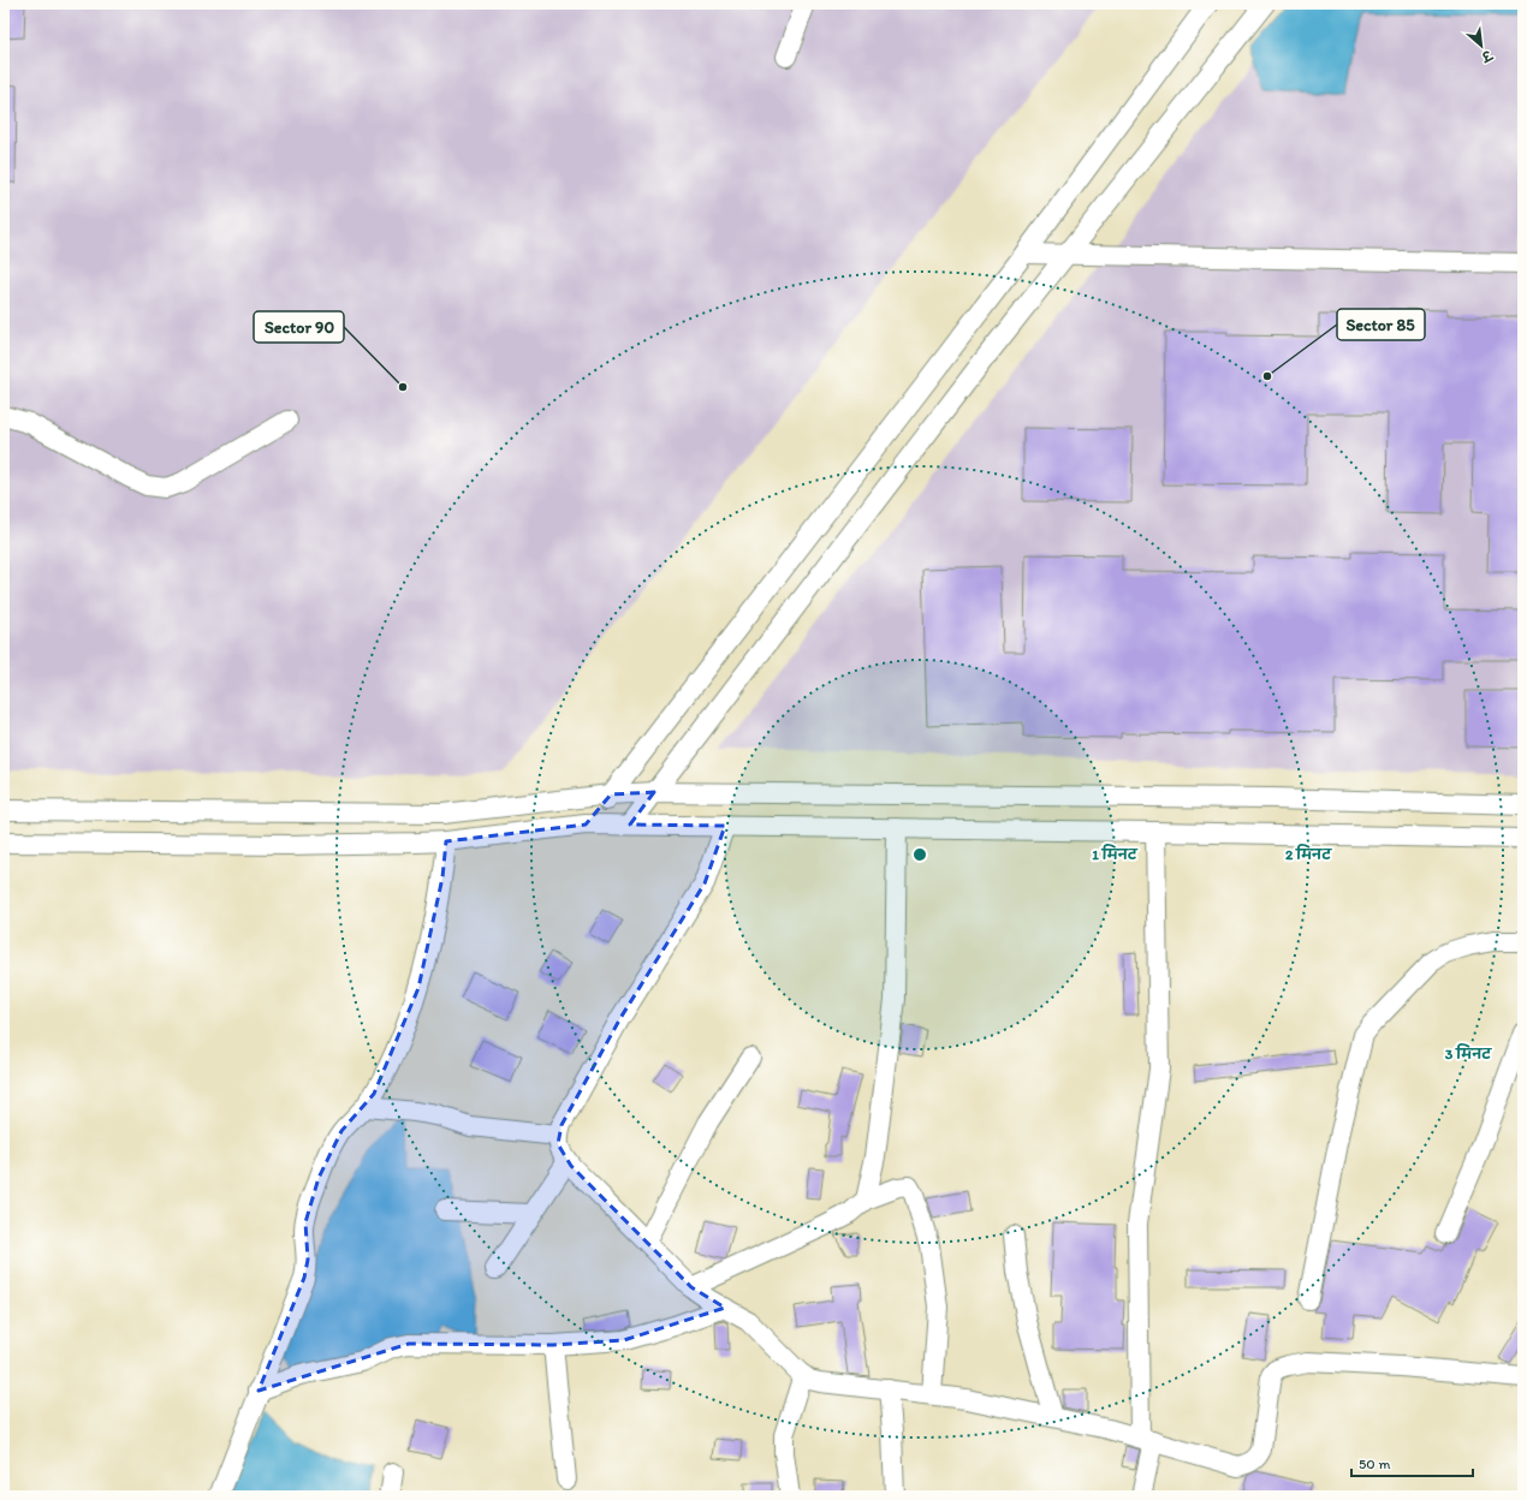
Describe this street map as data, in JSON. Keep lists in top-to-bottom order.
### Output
{
  "places": ["Sector 85", "Sector 90"],
  "scale_bar": "50 m",
  "north": "bottom right",
  "rings": ["1 मिनट", "2 मिनट", "3 मिनट"]
}
